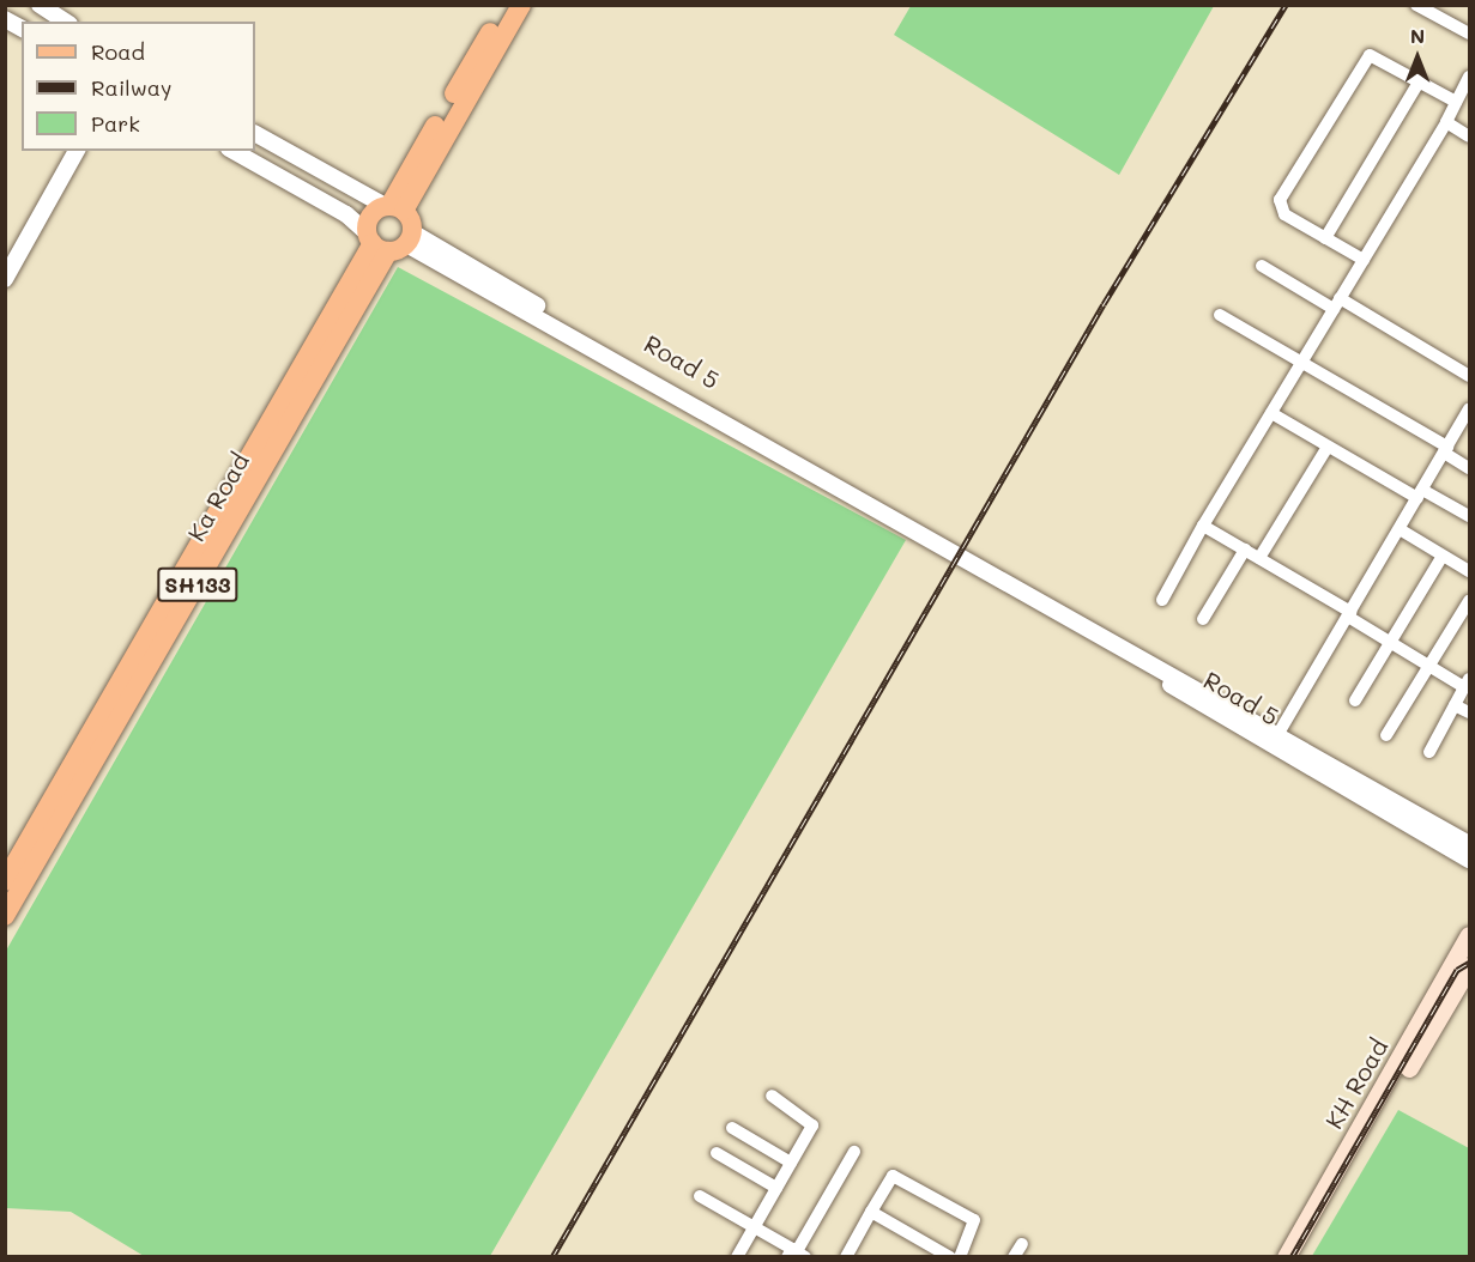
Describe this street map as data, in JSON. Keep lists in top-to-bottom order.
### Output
{
  "streets": {
    "main road": ["Ka Road", "SH133", "KH Road"],
    "street": ["Road 5"]
  },
  "crossings": [
    ["Road 5", "Ka Road"],
    ["Road 5", "SH133"],
    ["Ka Road", "SH133"]
  ],
  "legend": ["Road", "Railway", "Park"],
  "north": "top"
}
